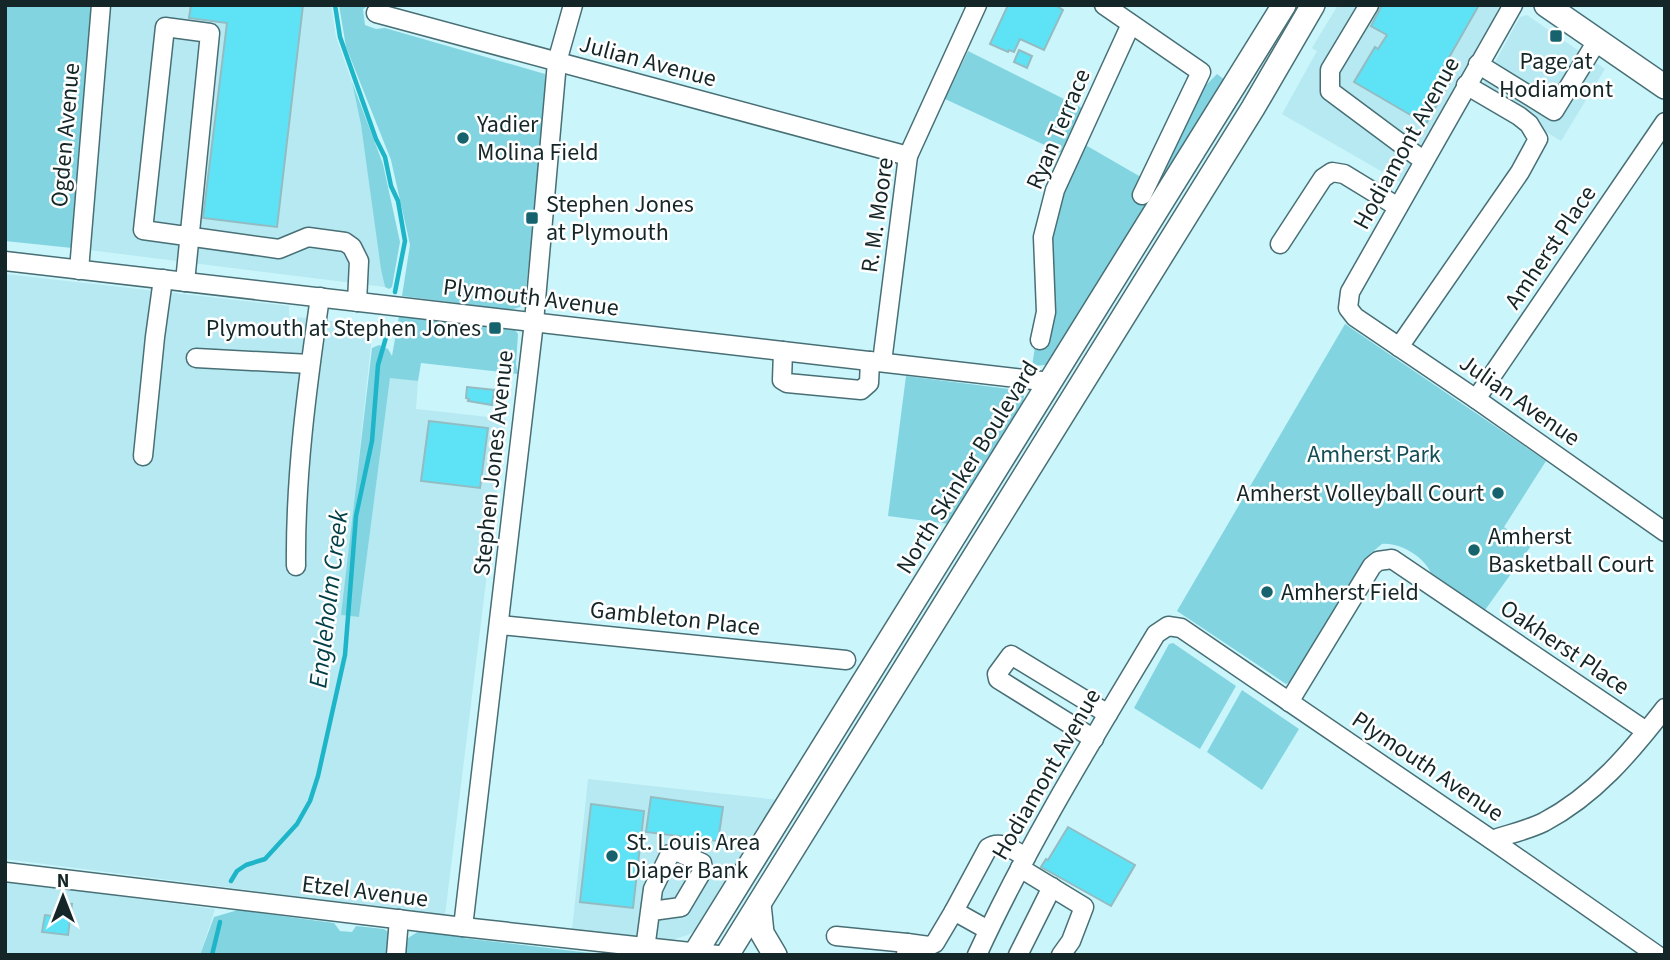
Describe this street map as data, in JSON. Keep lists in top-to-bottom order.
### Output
{
  "streets": {
    "main road": ["North Skinker Boulevard"],
    "street": [
      "Julian Avenue",
      "Ryan Terrace",
      "Ogden Avenue",
      "Hodiamont Avenue",
      "R. M. Moore",
      "Amherst Place",
      "Plymouth Avenue",
      "Stephen Jones Avenue",
      "Gambleton Place",
      "Oakherst Place",
      "Etzel Avenue"
    ]
  },
  "crossings": [
    ["Julian Avenue", "Hodiamont Avenue"],
    ["Julian Avenue", "R. M. Moore"],
    ["Julian Avenue", "Amherst Place"],
    ["Julian Avenue", "Stephen Jones Avenue"],
    ["Ogden Avenue", "Plymouth Avenue"],
    ["Hodiamont Avenue", "Plymouth Avenue"],
    ["R. M. Moore", "Plymouth Avenue"],
    ["Plymouth Avenue", "Stephen Jones Avenue"],
    ["Plymouth Avenue", "North Skinker Boulevard"],
    ["Plymouth Avenue", "Oakherst Place"],
    ["Stephen Jones Avenue", "Gambleton Place"],
    ["Stephen Jones Avenue", "Etzel Avenue"],
    ["North Skinker Boulevard", "Etzel Avenue"]
  ],
  "water": ["Engleholm Creek"],
  "parks": ["Amherst Park"],
  "places": {
    "transit": ["Page at Hodiamont", "Stephen Jones at Plymouth", "Plymouth at Stephen Jones"],
    "other": [
      "Yadier Molina Field",
      "Amherst Volleyball Court",
      "Amherst Basketball Court",
      "Amherst Field",
      "St. Louis Area Diaper Bank"
    ]
  },
  "north": "top"
}
